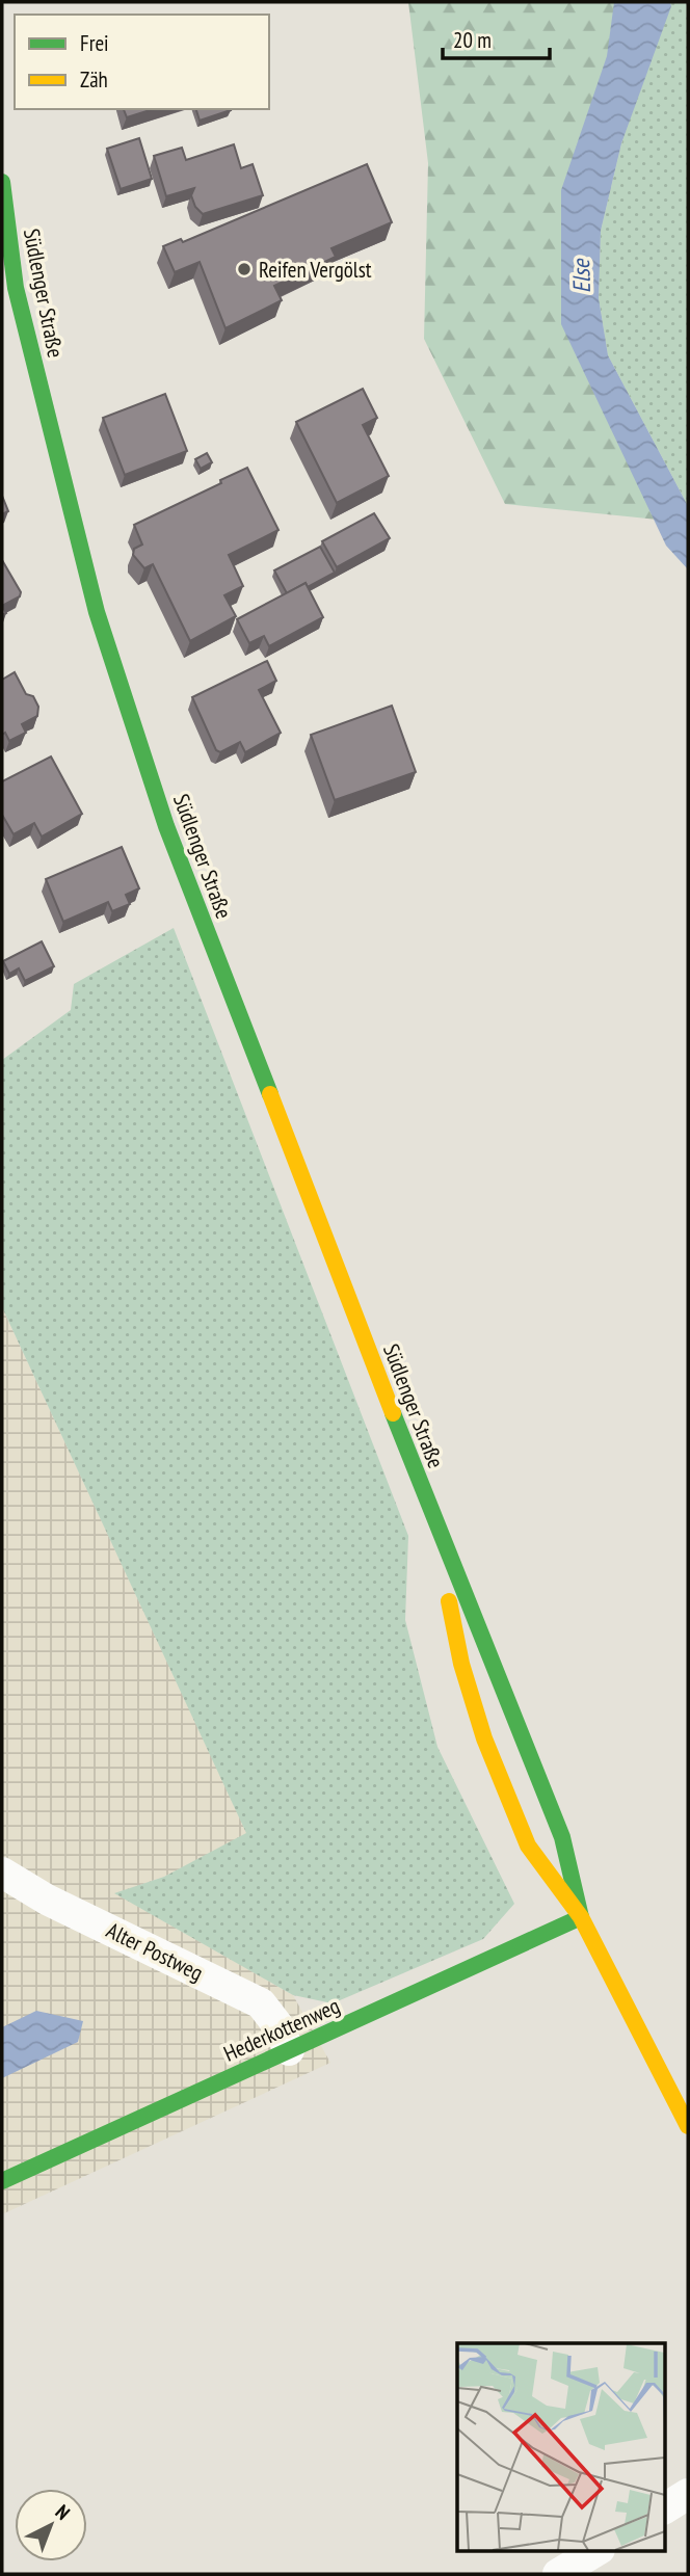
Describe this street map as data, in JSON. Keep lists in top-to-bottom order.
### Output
{
  "streets": {
    "main road": ["Südlenger Straße", "Hederkottenweg"],
    "street": ["Alter Postweg"]
  },
  "crossings": [
    ["Südlenger Straße", "Hederkottenweg"],
    ["Alter Postweg", "Hederkottenweg"]
  ],
  "water": ["Else"],
  "places": ["Reifen Vergölst"],
  "legend": ["Frei", "Zäh"],
  "scale_bar": "20 m",
  "north": "top right"
}
